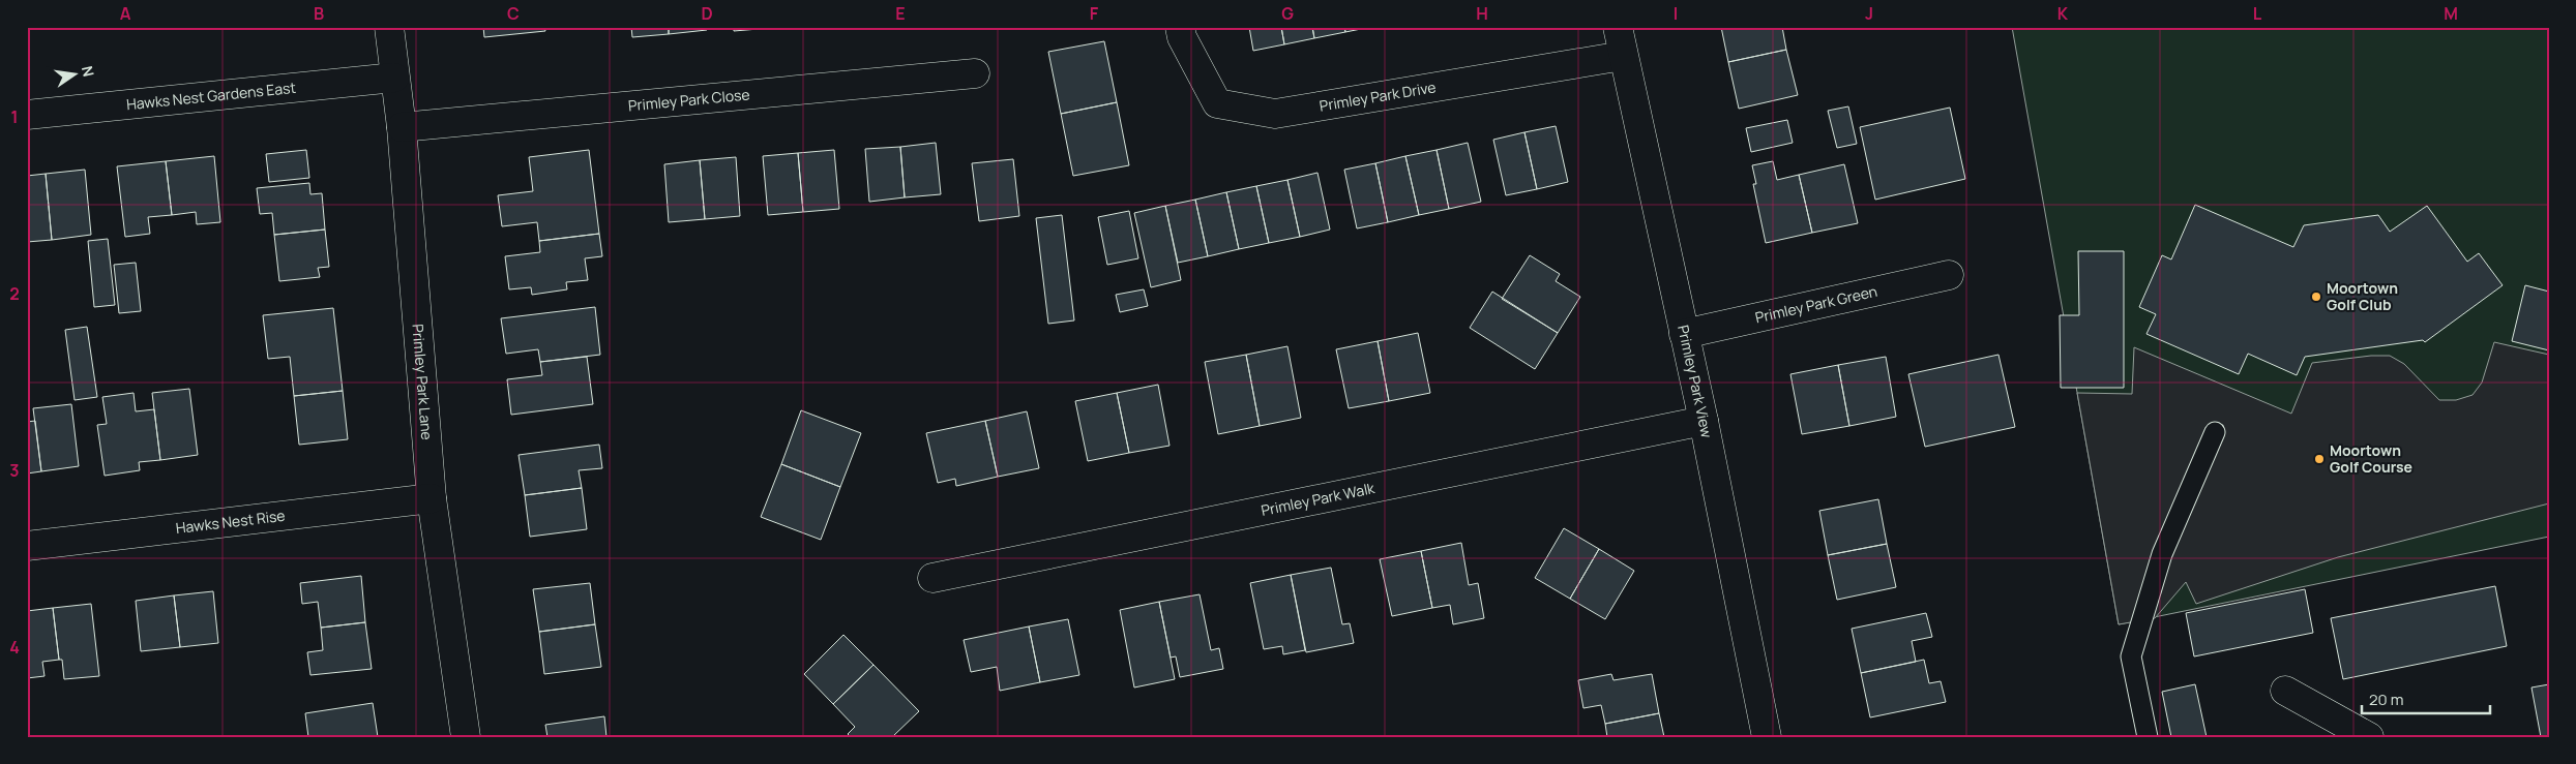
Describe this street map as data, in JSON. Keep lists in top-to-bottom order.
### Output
{
  "streets": {
    "street": [
      "Hawks Nest Gardens East",
      "Primley Park Drive",
      "Primley Park Close",
      "Primley Park Green",
      "Primley Park View",
      "Primley Park Lane",
      "Primley Park Walk",
      "Hawks Nest Rise"
    ]
  },
  "crossings": [
    ["Hawks Nest Gardens East", "Primley Park Lane"],
    ["Primley Park Drive", "Primley Park View"],
    ["Primley Park Close", "Primley Park Lane"],
    ["Primley Park Green", "Primley Park View"],
    ["Primley Park View", "Primley Park Walk"],
    ["Primley Park Lane", "Hawks Nest Rise"]
  ],
  "places": ["Moortown Golf Club", "Moortown Golf Course"],
  "scale_bar": "20 m",
  "north": "right",
  "grid": {
    "columns": [
      "A",
      "B",
      "C",
      "D",
      "E",
      "F",
      "G",
      "H",
      "I",
      "J",
      "K",
      "L",
      "M"
    ],
    "rows": [
      "1",
      "2",
      "3",
      "4"
    ]
  }
}
